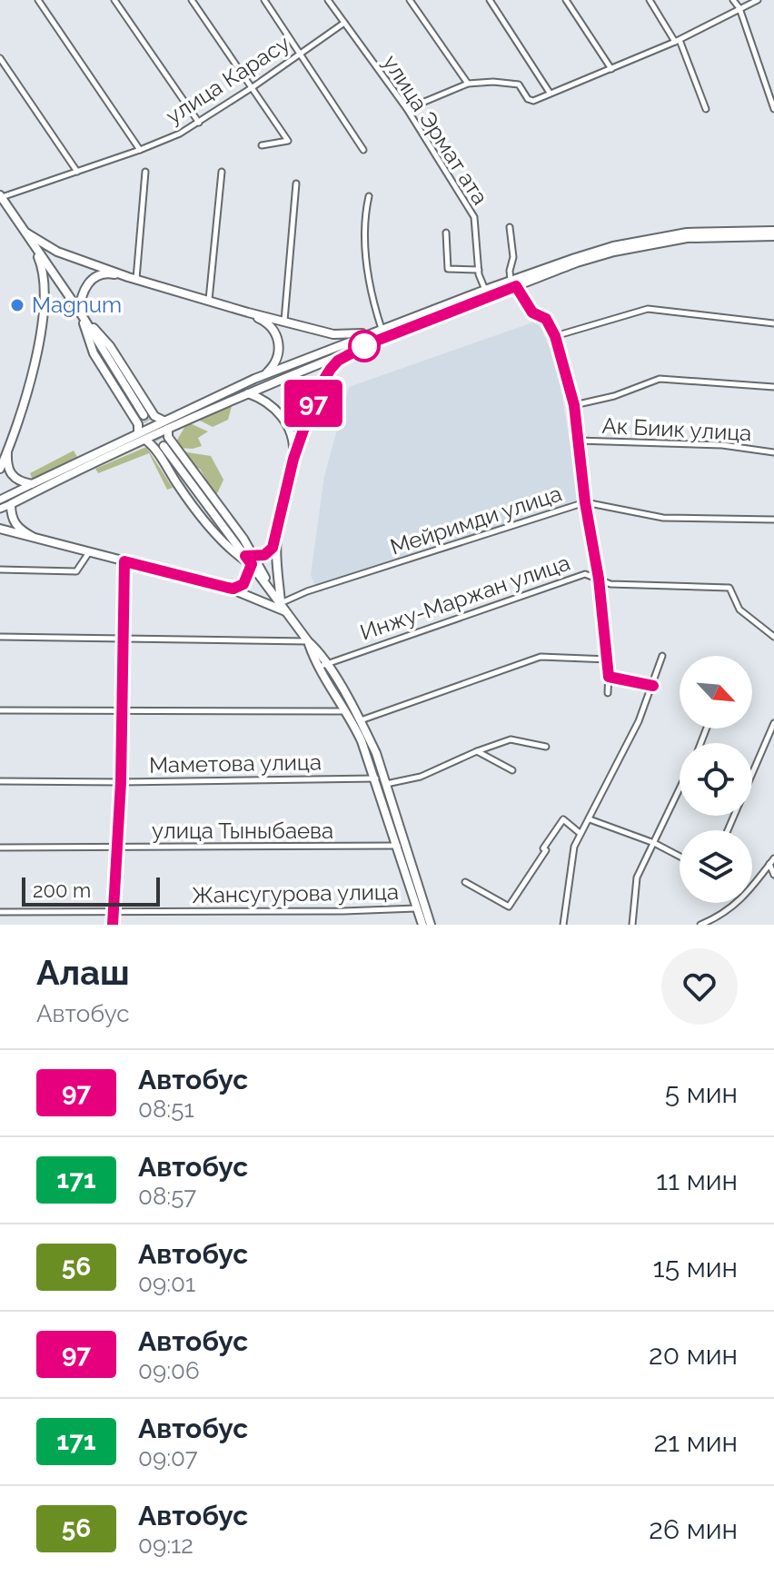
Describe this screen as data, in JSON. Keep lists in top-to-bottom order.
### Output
{
  "streets": {
    "street": [
      "улица Карасу",
      "улица Эрмат ата",
      "Ак Биик улица",
      "Мейримди улица",
      "Инжу-Маржан улица",
      "Маметова улица",
      "улица Тыныбаева",
      "Жансугурова улица"
    ]
  },
  "crossings": [
    ["улица Карасу", "улица Эрмат ата"]
  ],
  "places": ["Magnum"],
  "lines": ["bus line 97"],
  "scale_bar": "200 m",
  "north": "bottom right",
  "page": {
    "on_map": "97",
    "scale": "200 m",
    "heading": ["Алаш", "Автобус"],
    "list": [
      {
        "mark": "97",
        "name": "Автобус",
        "note": "08:51",
        "value": "5 мин"
      },
      {
        "mark": "171",
        "name": "Автобус",
        "note": "08:57",
        "value": "11 мин"
      },
      {
        "mark": "56",
        "name": "Автобус",
        "note": "09:01",
        "value": "15 мин"
      },
      {
        "mark": "97",
        "name": "Автобус",
        "note": "09:06",
        "value": "20 мин"
      },
      {
        "mark": "171",
        "name": "Автобус",
        "note": "09:07",
        "value": "21 мин"
      },
      {
        "mark": "56",
        "name": "Автобус",
        "note": "09:12",
        "value": "26 мин"
      }
    ]
  }
}
